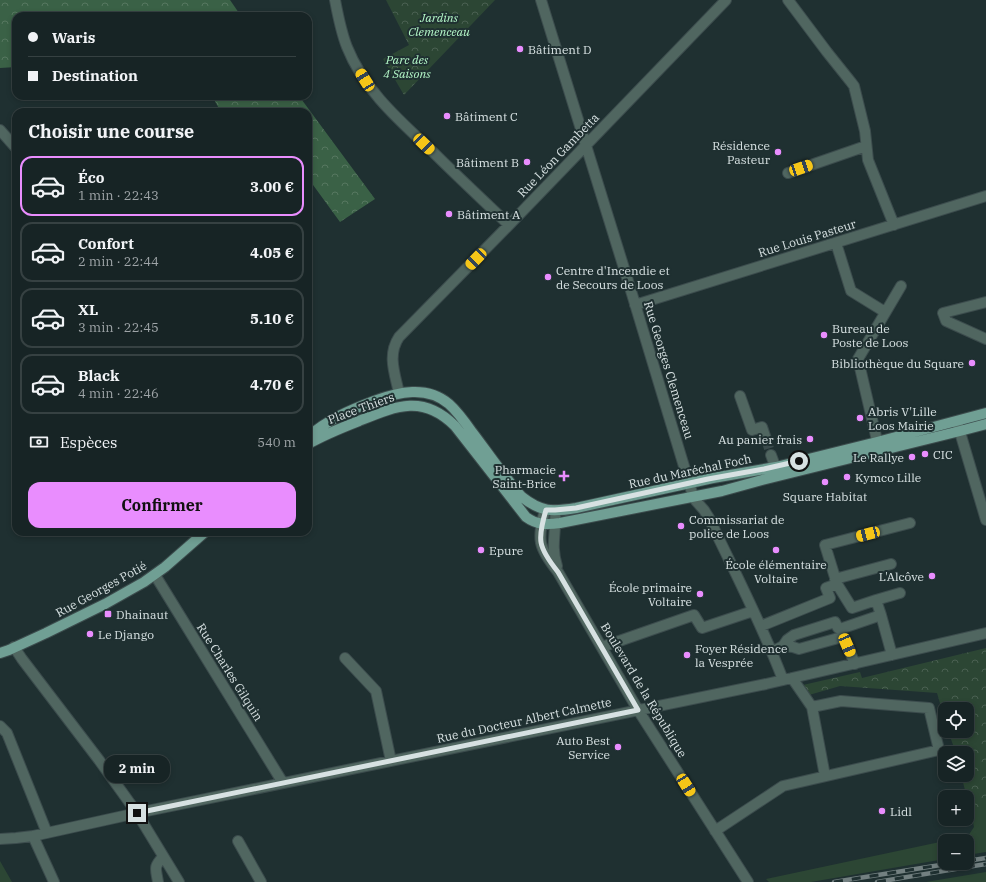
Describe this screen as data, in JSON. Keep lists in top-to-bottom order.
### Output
{
  "streets": {
    "main road": ["Place Thiers", "Rue du Maréchal Foch", "Rue Georges Potié"],
    "street": [
      "Rue Léon Gambetta",
      "Rue Louis Pasteur",
      "Rue Georges Clemenceau",
      "Rue Charles Gilquin",
      "Boulevard de la République",
      "Rue du Docteur Albert Calmette"
    ]
  },
  "crossings": [
    ["Rue Léon Gambetta", "Rue Georges Clemenceau"],
    ["Rue Léon Gambetta", "Place Thiers"],
    ["Rue Louis Pasteur", "Rue Georges Clemenceau"],
    ["Rue Georges Clemenceau", "Rue du Maréchal Foch"],
    ["Place Thiers", "Rue du Maréchal Foch"],
    ["Place Thiers", "Boulevard de la République"],
    ["Rue du Maréchal Foch", "Boulevard de la République"],
    ["Rue Georges Potié", "Rue Charles Gilquin"],
    ["Rue Charles Gilquin", "Rue du Docteur Albert Calmette"],
    ["Boulevard de la République", "Rue du Docteur Albert Calmette"]
  ],
  "parks": ["Jardins Clemenceau", "Parc des 4 Saisons"],
  "places": {
    "other": [
      "Bâtiment D",
      "Bâtiment C",
      "Résidence Pasteur",
      "Bâtiment B",
      "Bâtiment A",
      "Centre d'Incendie et de Secours de Loos",
      "Bureau de Poste de Loos",
      "Bibliothèque du Square",
      "Abris V'Lille Loos Mairie",
      "Au panier frais",
      "CIC",
      "Le Rallye",
      "Kymco Lille",
      "Square Habitat",
      "Commissariat de police de Loos",
      "Epure",
      "École élémentaire Voltaire",
      "L'Alcôve",
      "École primaire Voltaire",
      "Le Django",
      "Foyer Résidence la Vesprée",
      "Auto Best Service",
      "Lidl"
    ],
    "health": ["Pharmacie Saint-Brice"],
    "transit": ["Dhainaut"]
  },
  "page": {
    "banner": ["Waris", "Destination"],
    "heading": "Choisir une course",
    "list": [
      {
        "name": "Éco",
        "note": "1 min · 22:43",
        "value": "3.00 €"
      },
      {
        "name": "Confort",
        "note": "2 min · 22:44",
        "value": "4.05 €"
      },
      {
        "name": "XL",
        "note": "3 min · 22:45",
        "value": "5.10 €"
      },
      {
        "name": "Black",
        "note": "4 min · 22:46",
        "value": "4.70 €"
      }
    ],
    "pay": ["Espèces", "540 m"],
    "buttons": "Confirmer",
    "map_buttons": ["+", "−"],
    "bubble": "2 min"
  }
}
